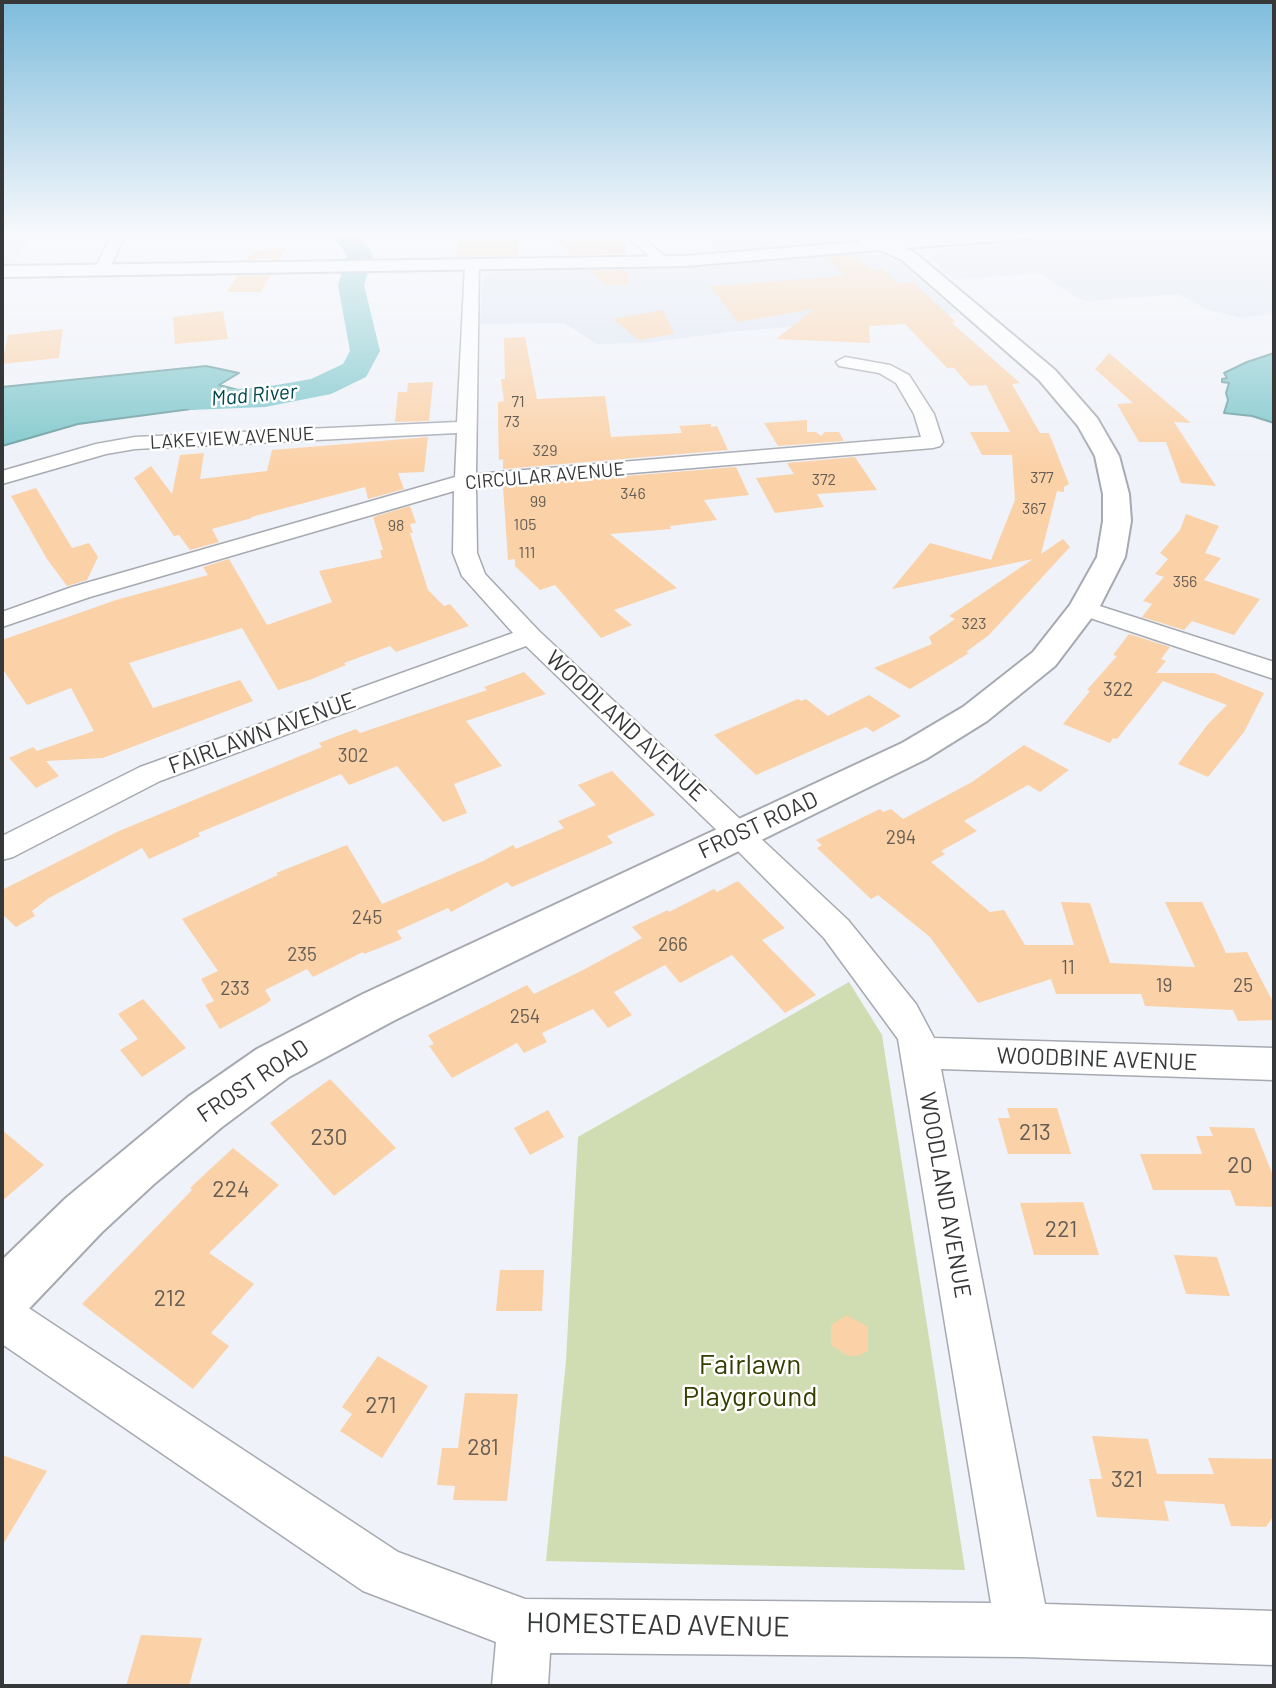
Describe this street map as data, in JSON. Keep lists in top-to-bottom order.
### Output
{
  "streets": {
    "main road": ["FROST ROAD"],
    "street": [
      "LAKEVIEW AVENUE",
      "CIRCULAR AVENUE",
      "WOODLAND AVENUE",
      "FAIRLAWN AVENUE",
      "WOODBINE AVENUE",
      "HOMESTEAD AVENUE"
    ]
  },
  "crossings": [
    ["LAKEVIEW AVENUE", "WOODLAND AVENUE"],
    ["CIRCULAR AVENUE", "WOODLAND AVENUE"],
    ["WOODLAND AVENUE", "FAIRLAWN AVENUE"],
    ["WOODLAND AVENUE", "FROST ROAD"],
    ["WOODLAND AVENUE", "WOODBINE AVENUE"],
    ["WOODLAND AVENUE", "HOMESTEAD AVENUE"]
  ],
  "water": ["Mad River"],
  "parks": ["Fairlawn Playground"],
  "house_numbers": [
    "71",
    "73",
    "329",
    "377",
    "372",
    "346",
    "99",
    "367",
    "105",
    "98",
    "111",
    "356",
    "323",
    "322",
    "302",
    "294",
    "245",
    "266",
    "235",
    "11",
    "19",
    "25",
    "233",
    "254",
    "213",
    "230",
    "20",
    "224",
    "221",
    "212",
    "271",
    "281",
    "321"
  ]
}
